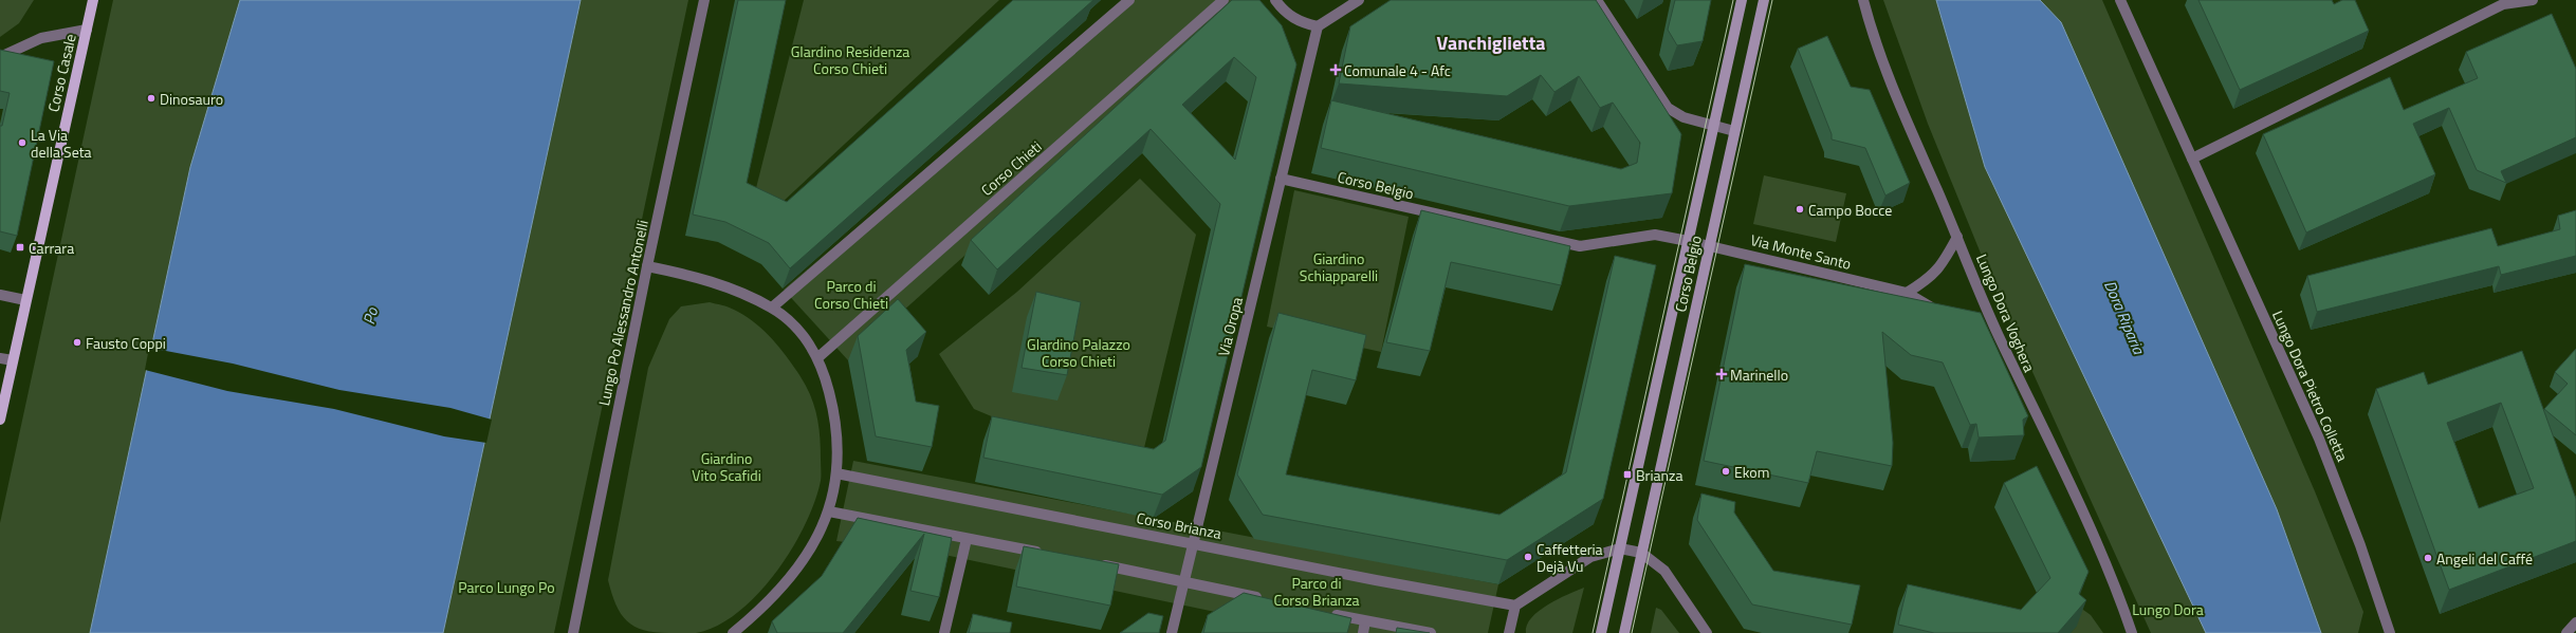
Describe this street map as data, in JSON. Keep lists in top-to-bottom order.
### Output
{
  "streets": {
    "main road": ["Corso Casale", "Corso Belgio"],
    "street": [
      "Corso Chieti",
      "Via Monte Santo",
      "Lungo Po Alessandro Antonelli",
      "Lungo Dora Voghera",
      "Via Oropa",
      "Lungo Dora Pietro Colletta",
      "Corso Brianza"
    ]
  },
  "crossings": [
    ["Corso Belgio", "Via Monte Santo"],
    ["Corso Belgio", "Via Oropa"],
    ["Via Oropa", "Corso Brianza"]
  ],
  "districts": ["Vanchiglietta"],
  "water": ["Po", "Dora Riparia"],
  "parks": [
    "GIardino Residenza Corso Chieti",
    "Giardino Schiapparelli",
    "Parco di Corso Chieti",
    "GIardino Palazzo Corso Chieti",
    "Giardino Vito Scafidi",
    "Parco di Corso Brianza",
    "Parco Lungo Po",
    "Lungo Dora"
  ],
  "places": {
    "health": ["Comunale 4 - Afc", "Marinello"],
    "other": [
      "Dinosauro",
      "La Via della Seta",
      "Campo Bocce",
      "Fausto Coppi",
      "Ekom",
      "Caffetteria Dejà Vu",
      "Angeli del Caffé"
    ],
    "transit": ["Carrara", "Brianza"]
  }
}
